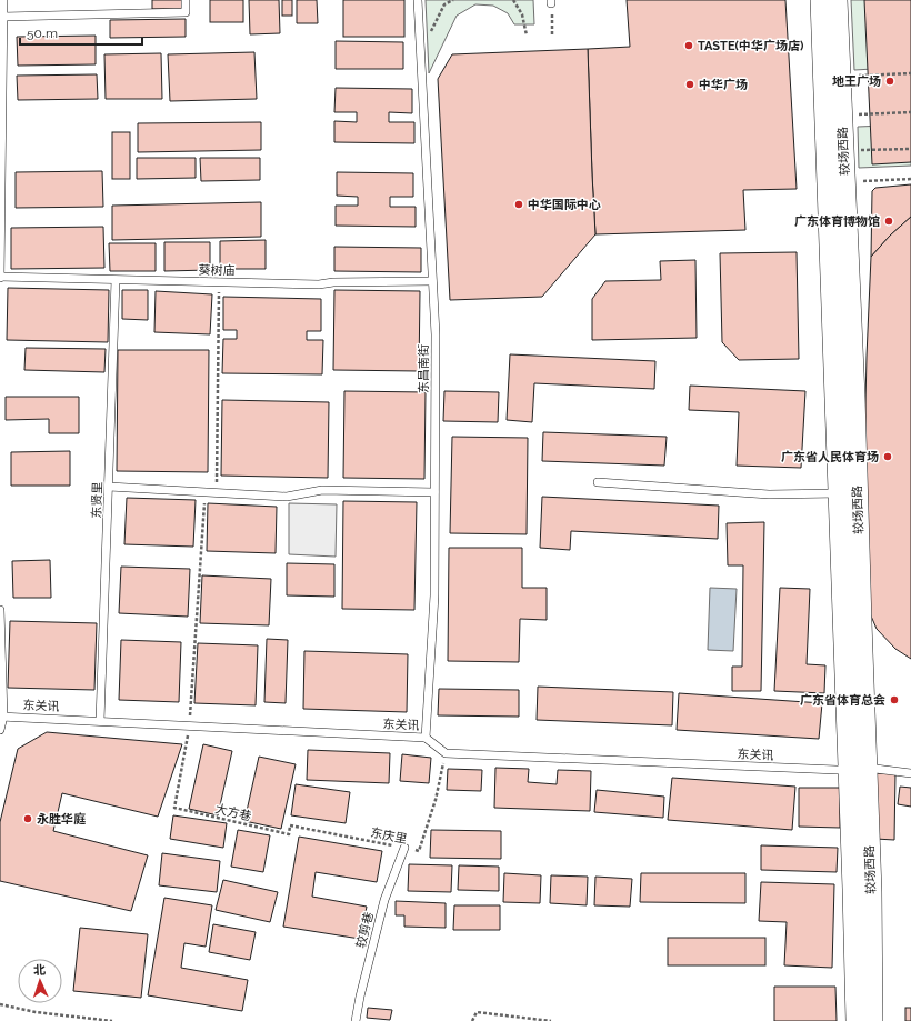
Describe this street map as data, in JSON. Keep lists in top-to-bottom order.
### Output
{
  "streets": {
    "street": ["较场西路"],
    "lane": [
      "葵树庙",
      "东昌南街",
      "东贤里",
      "东关讯",
      "较剪巷"
    ],
    "path": ["大方巷", "东庆里"]
  },
  "crossings": [
    ["较场西路", "东关讯"],
    ["葵树庙", "东昌南街"],
    ["葵树庙", "东贤里"],
    ["东昌南街", "东关讯"],
    ["东贤里", "东关讯"],
    ["东关讯", "大方巷"],
    ["东关讯", "东庆里"],
    ["大方巷", "东庆里"],
    ["东庆里", "较剪巷"]
  ],
  "places": [
    "TASTE(中华广场店)",
    "地王广场",
    "中华广场",
    "中华国际中心",
    "广东体育博物馆",
    "广东省人民体育场",
    "广东省体育总会",
    "永胜华庭"
  ],
  "scale_bar": "50 m",
  "north": "top"
}
